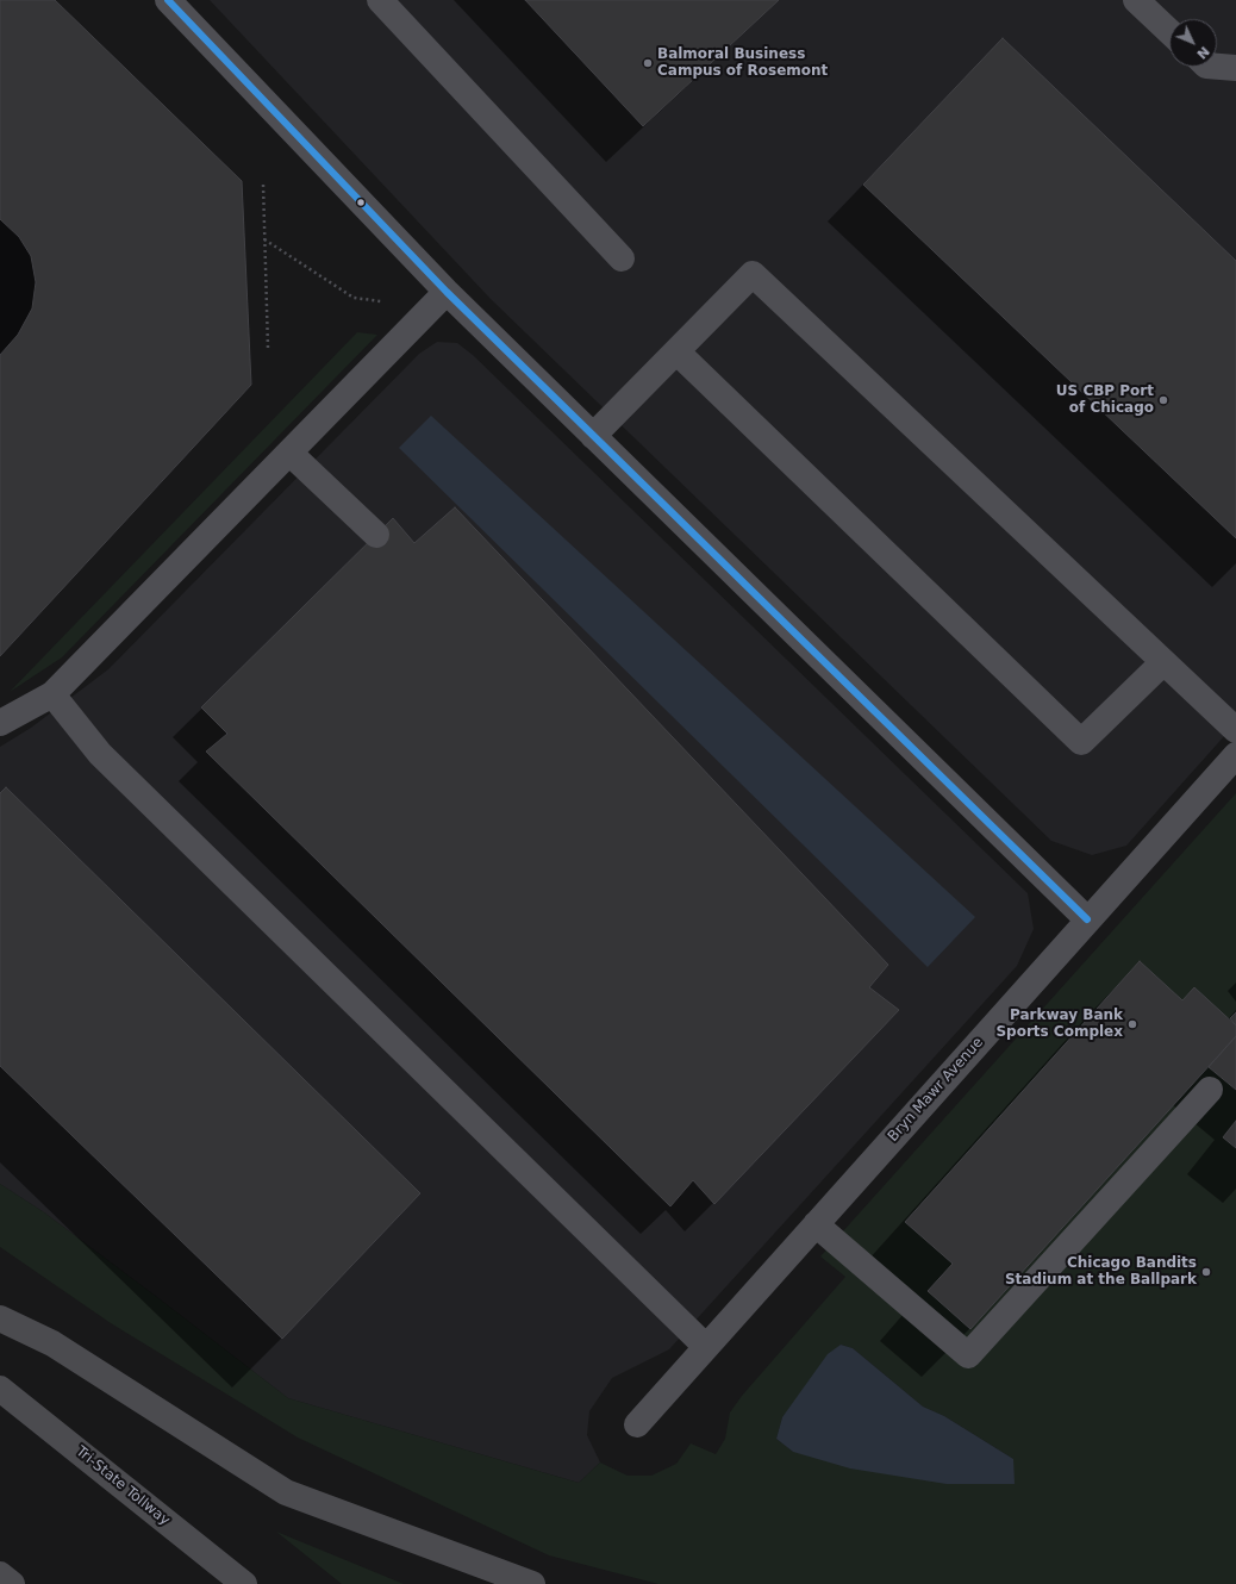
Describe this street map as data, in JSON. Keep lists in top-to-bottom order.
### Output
{
  "streets": {
    "highway": ["Tri-State Tollway"],
    "street": ["Bryn Mawr Avenue"]
  },
  "places": [
    "Balmoral Business Campus of Rosemont",
    "US CBP Port of Chicago",
    "Parkway Bank Sports Complex",
    "Chicago Bandits Stadium at the Ballpark"
  ],
  "north": "bottom right"
}
